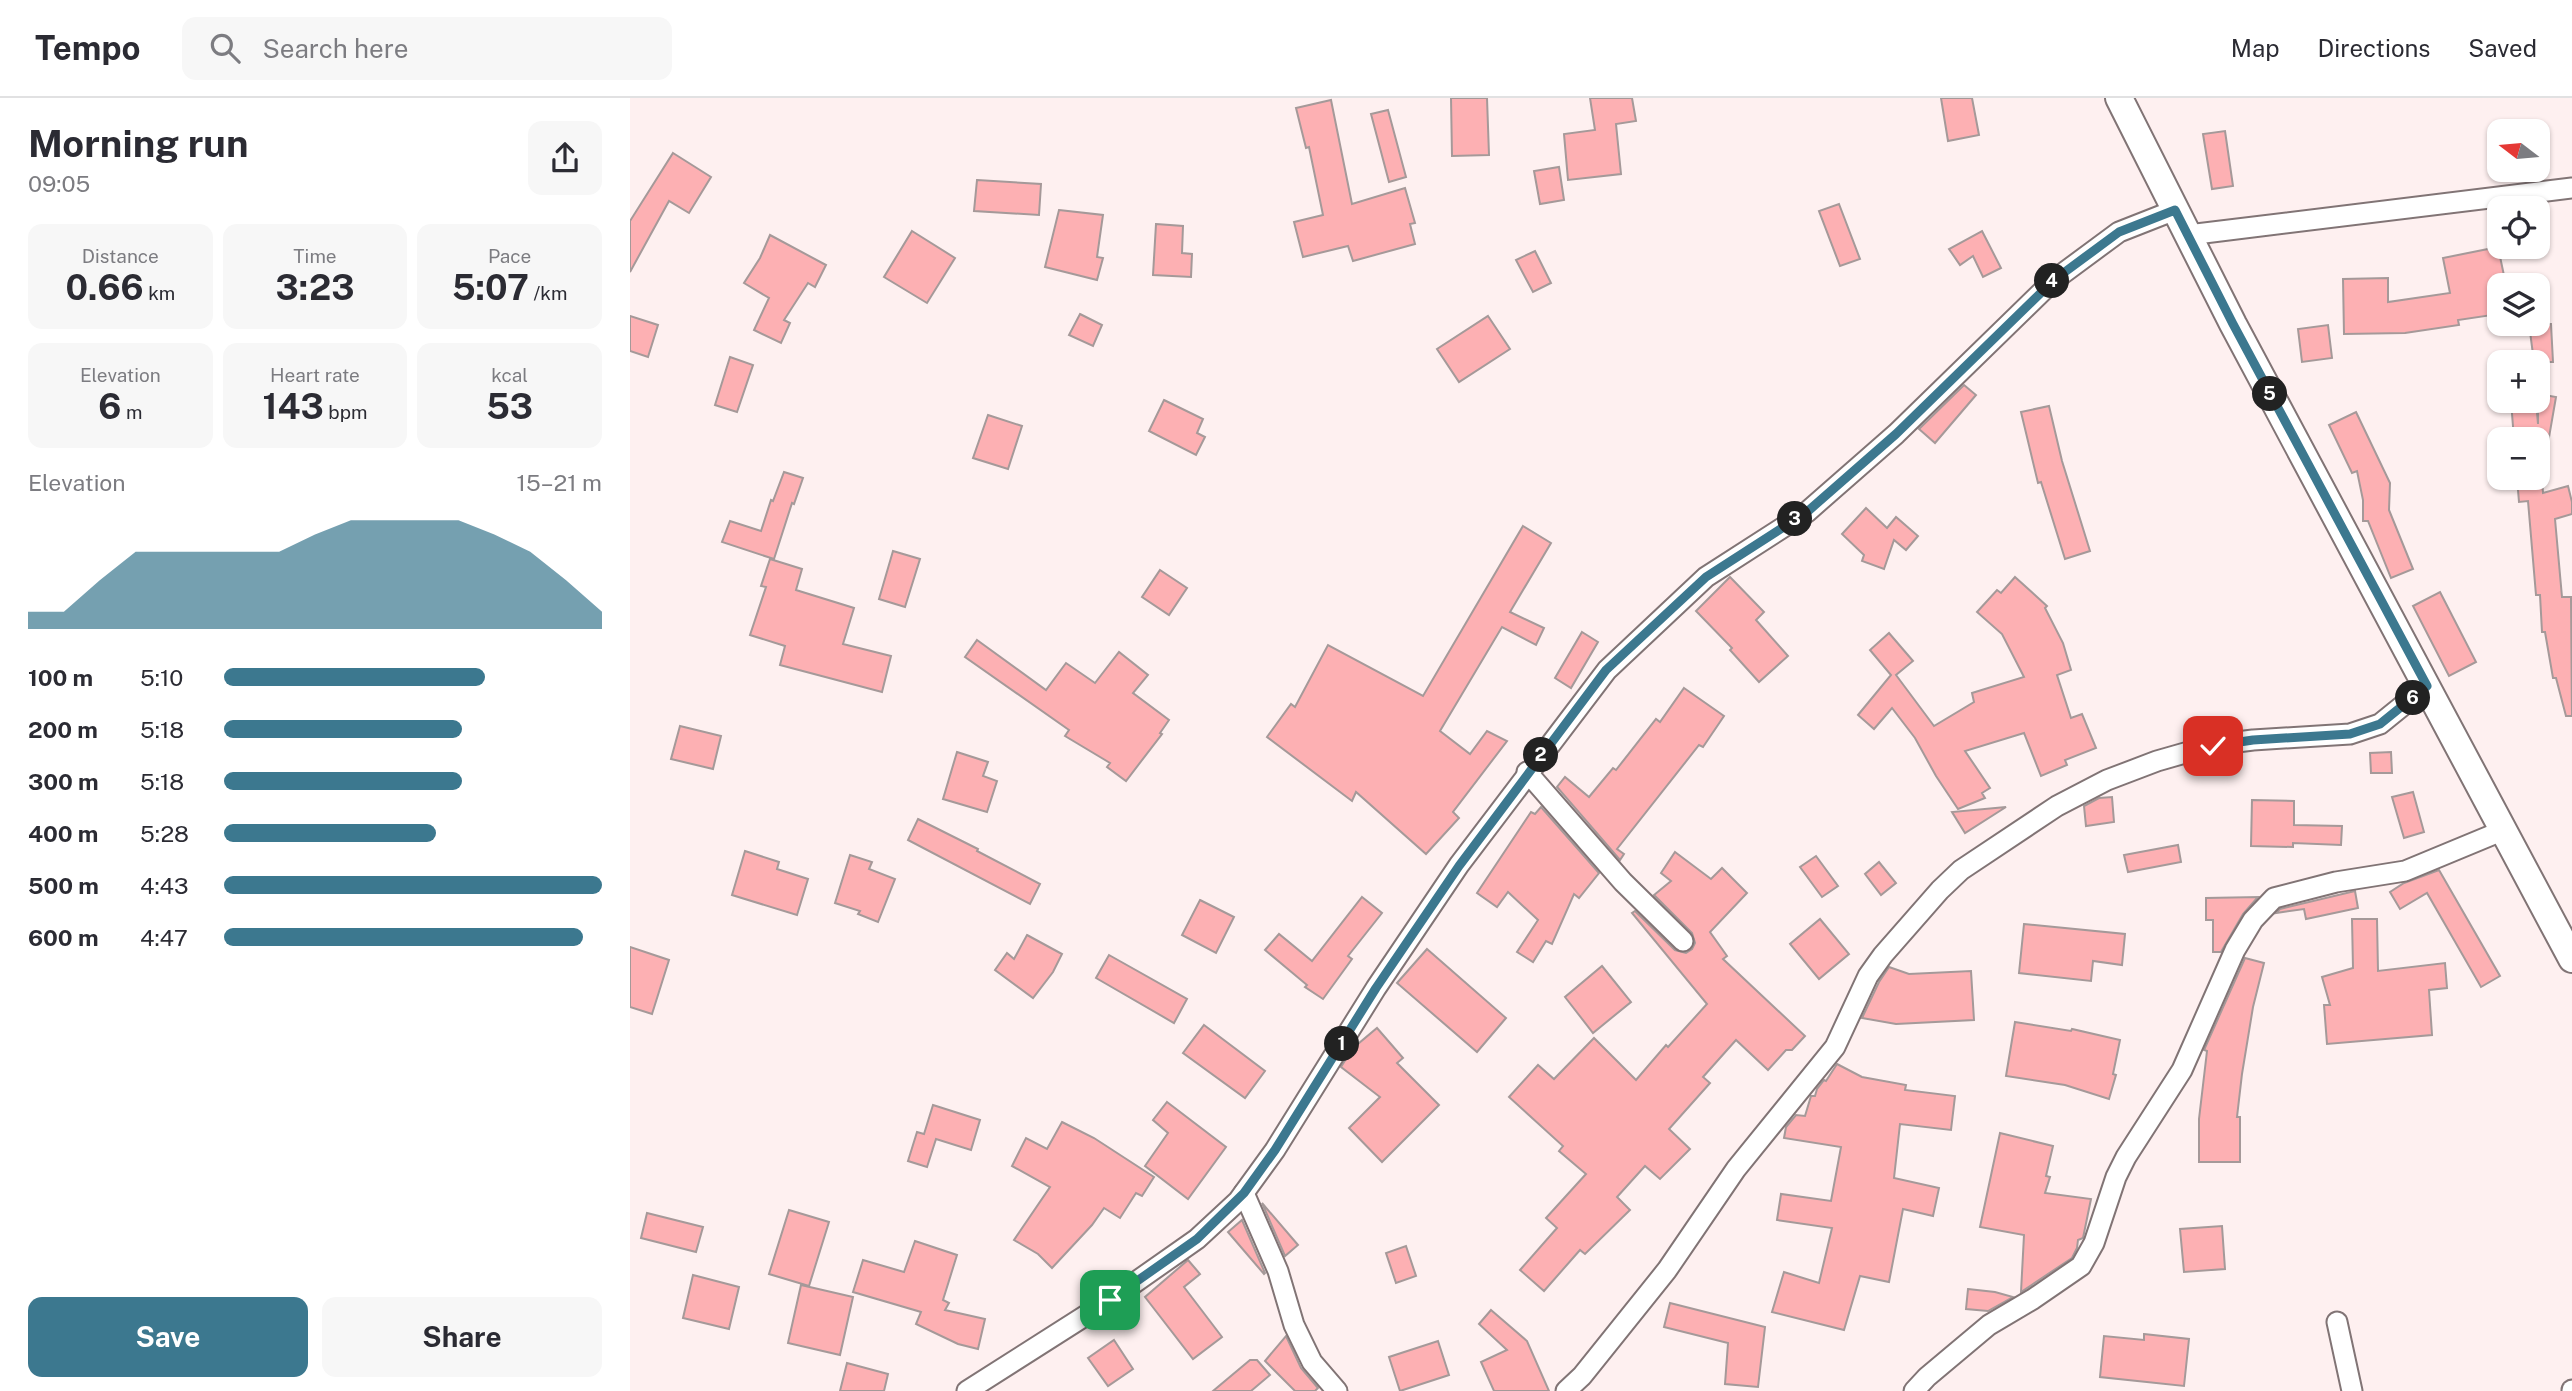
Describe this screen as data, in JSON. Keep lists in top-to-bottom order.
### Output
{
  "north": "left",
  "page": {
    "header": "Tempo",
    "search": "Search here",
    "nav": ["Map", "Directions", "Saved"],
    "heading": ["Morning run", "09:05"],
    "map_buttons": ["+", "−"],
    "stats": [
      ["Distance", "0.66 km"],
      ["Time", "3:23"],
      ["Pace", "5:07 /km"],
      ["Elevation", "6 m"],
      ["Heart rate", "143 bpm"],
      ["kcal", "53"]
    ],
    "pins": [
      "4",
      "5",
      "3",
      "6",
      "2",
      "1"
    ],
    "chart": ["Elevation", "15–21 m"],
    "list": [
      {
        "name": "100 m",
        "note": "5:10"
      },
      {
        "name": "200 m",
        "note": "5:18"
      },
      {
        "name": "300 m",
        "note": "5:18"
      },
      {
        "name": "400 m",
        "note": "5:28"
      },
      {
        "name": "500 m",
        "note": "4:43"
      },
      {
        "name": "600 m",
        "note": "4:47"
      }
    ],
    "buttons": ["Save", "Share"]
  }
}
